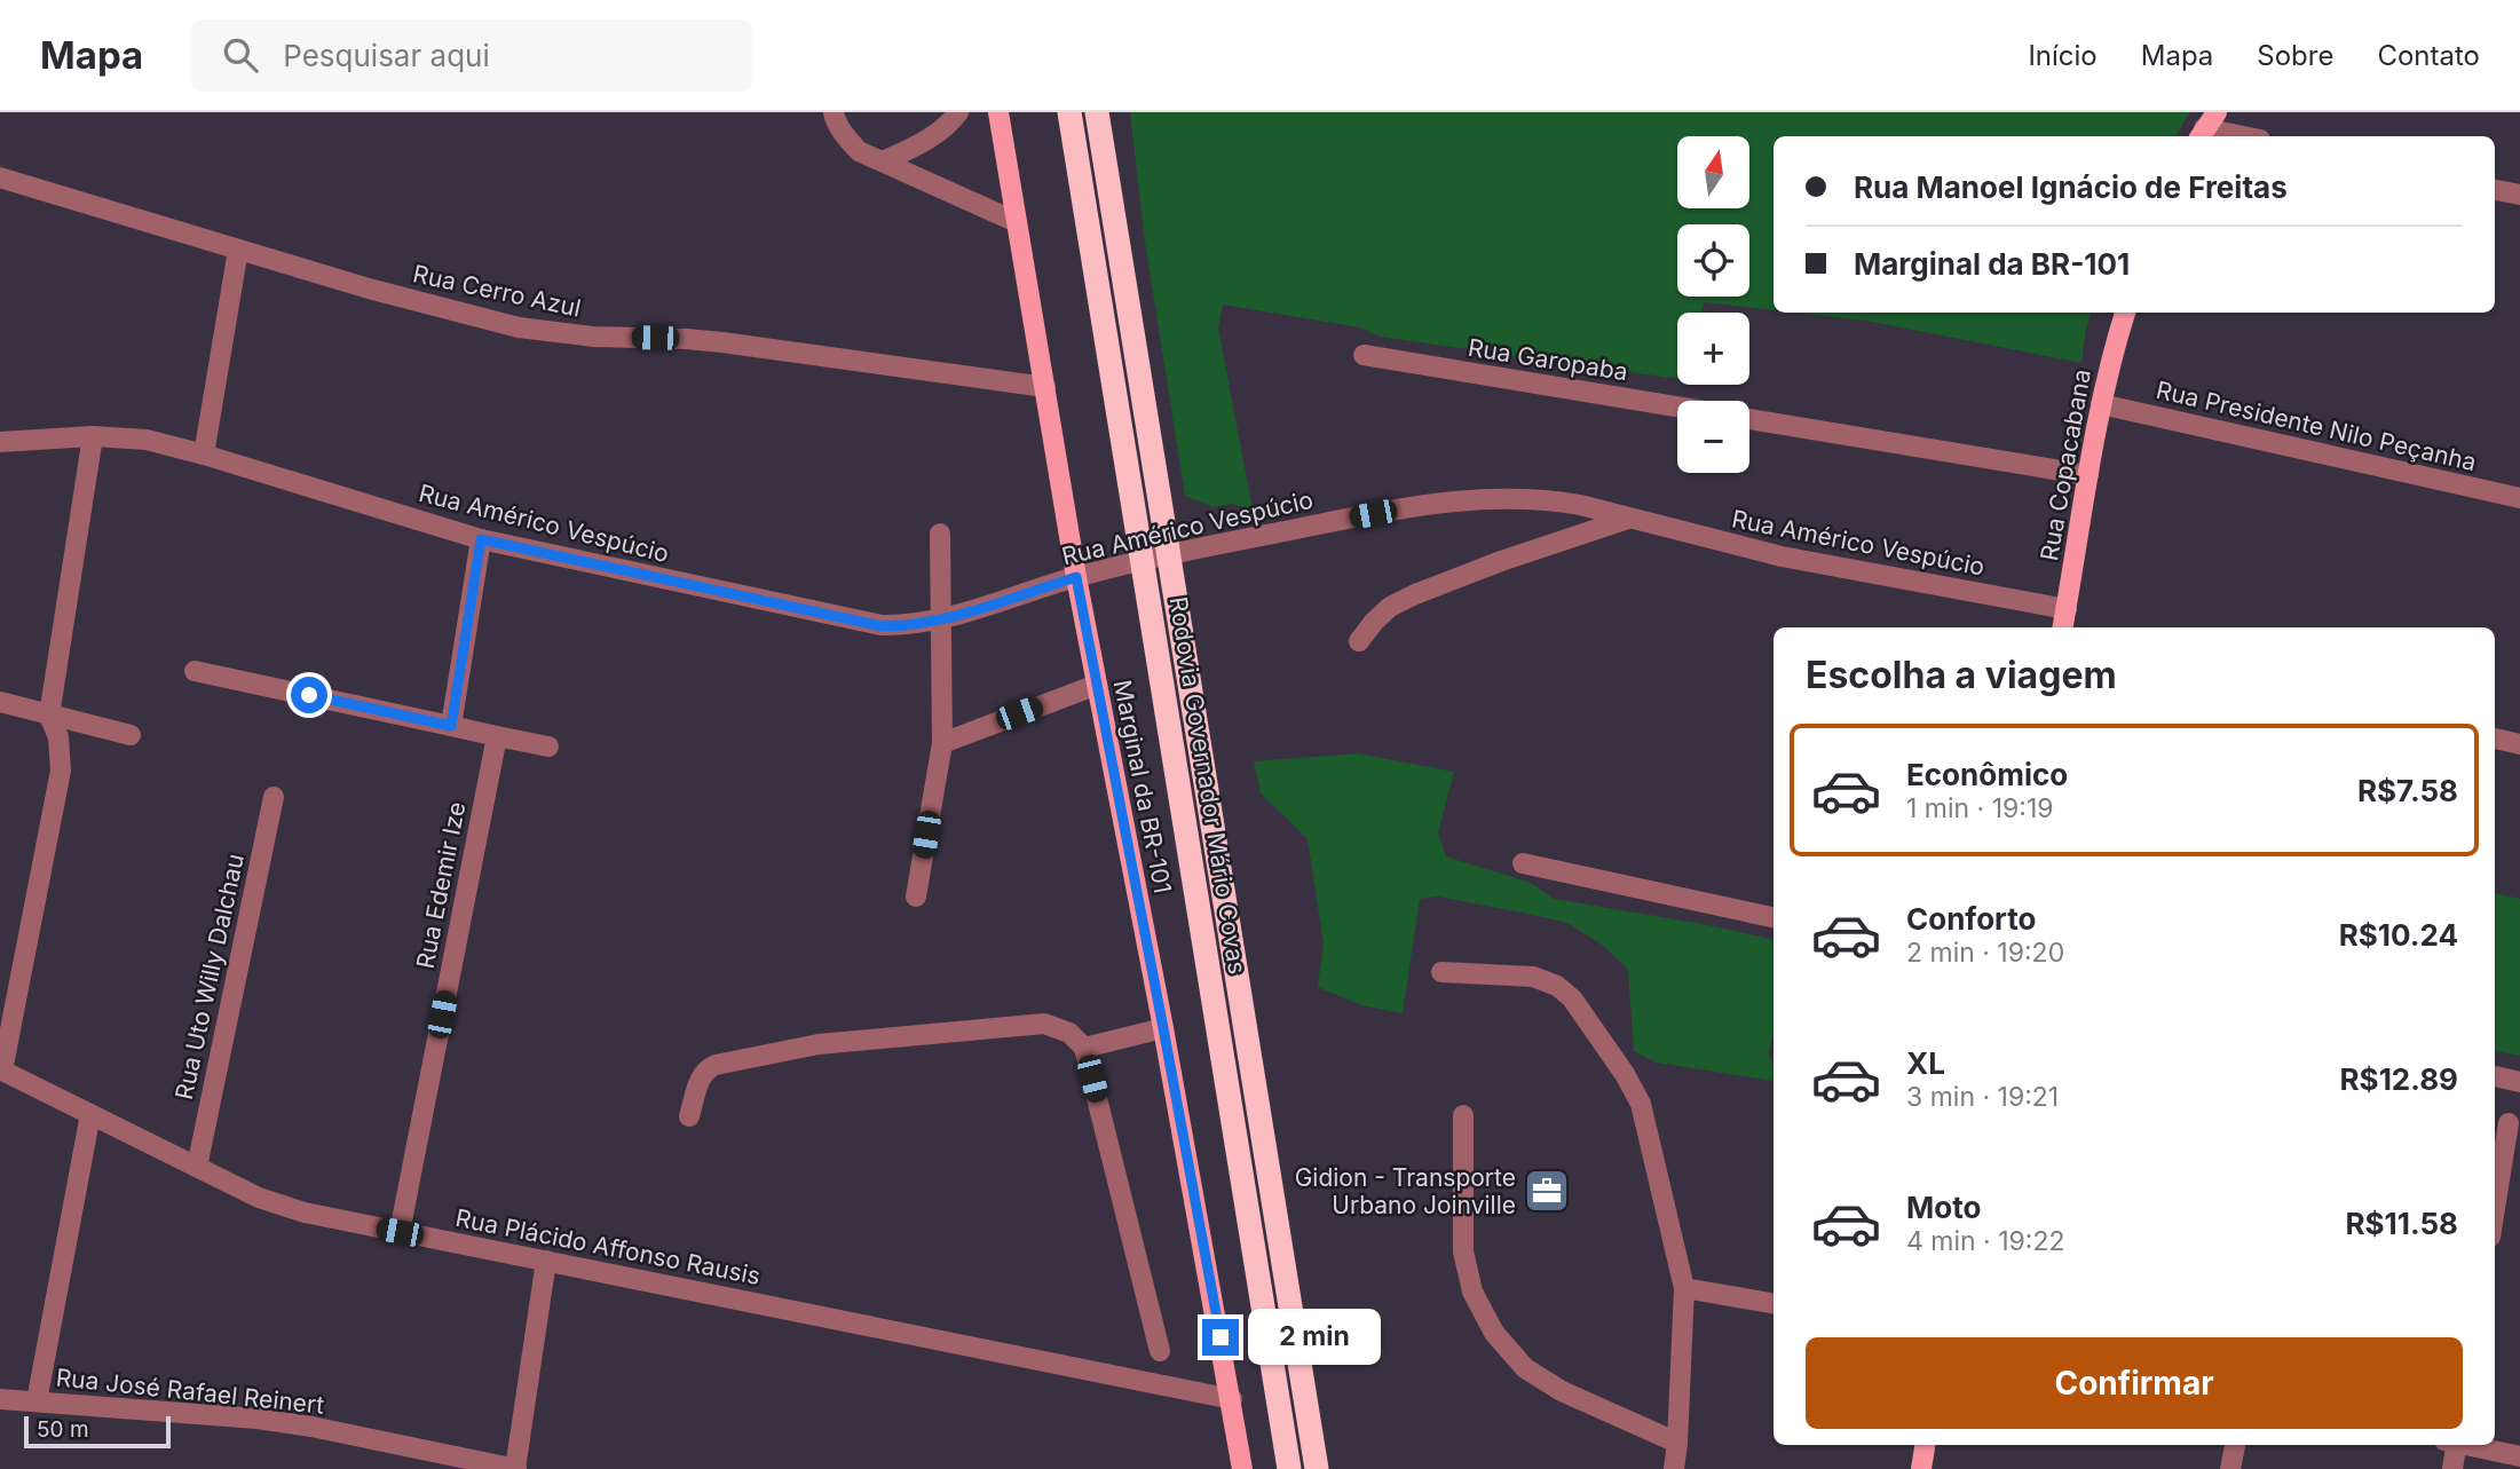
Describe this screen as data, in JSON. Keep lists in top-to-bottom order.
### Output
{
  "streets": {
    "highway": ["Rodovia Governador Mário Covas"],
    "main road": ["Rua Copacabana", "Marginal da BR-101"],
    "street": [
      "Rua Cerro Azul",
      "Rua Garopaba",
      "Rua Presidente Nilo Peçanha",
      "Rua Américo Vespúcio",
      "Rua Edemir Ize",
      "Rua Uto Willy Dalchau",
      "Rua Plácido Affonso Rausis",
      "Rua José Rafael Reinert"
    ]
  },
  "crossings": [
    ["Rua Cerro Azul", "Marginal da BR-101"],
    ["Rua Presidente Nilo Peçanha", "Rua Copacabana"],
    ["Rua Copacabana", "Rua Américo Vespúcio"],
    ["Rua Américo Vespúcio", "Marginal da BR-101"],
    ["Marginal da BR-101", "Rua Plácido Affonso Rausis"],
    ["Rua Edemir Ize", "Rua Plácido Affonso Rausis"],
    ["Rua Uto Willy Dalchau", "Rua Plácido Affonso Rausis"]
  ],
  "places": {
    "office": ["Gidion - Transporte Urbano Joinville"]
  },
  "scale_bar": "50 m",
  "north": "top",
  "page": {
    "header": "Mapa",
    "search": "Pesquisar aqui",
    "nav": [
      "Início",
      "Mapa",
      "Sobre",
      "Contato"
    ],
    "map_buttons": ["+", "−"],
    "banner": ["Rua Manoel Ignácio de Freitas", "Marginal da BR-101"],
    "heading": "Escolha a viagem",
    "list": [
      {
        "name": "Econômico",
        "note": "1 min · 19:19",
        "value": "R$7.58"
      },
      {
        "name": "Conforto",
        "note": "2 min · 19:20",
        "value": "R$10.24"
      },
      {
        "name": "XL",
        "note": "3 min · 19:21",
        "value": "R$12.89"
      },
      {
        "name": "Moto",
        "note": "4 min · 19:22",
        "value": "R$11.58"
      }
    ],
    "bubble": "2 min",
    "buttons": "Confirmar",
    "scale": "50 m"
  }
}
